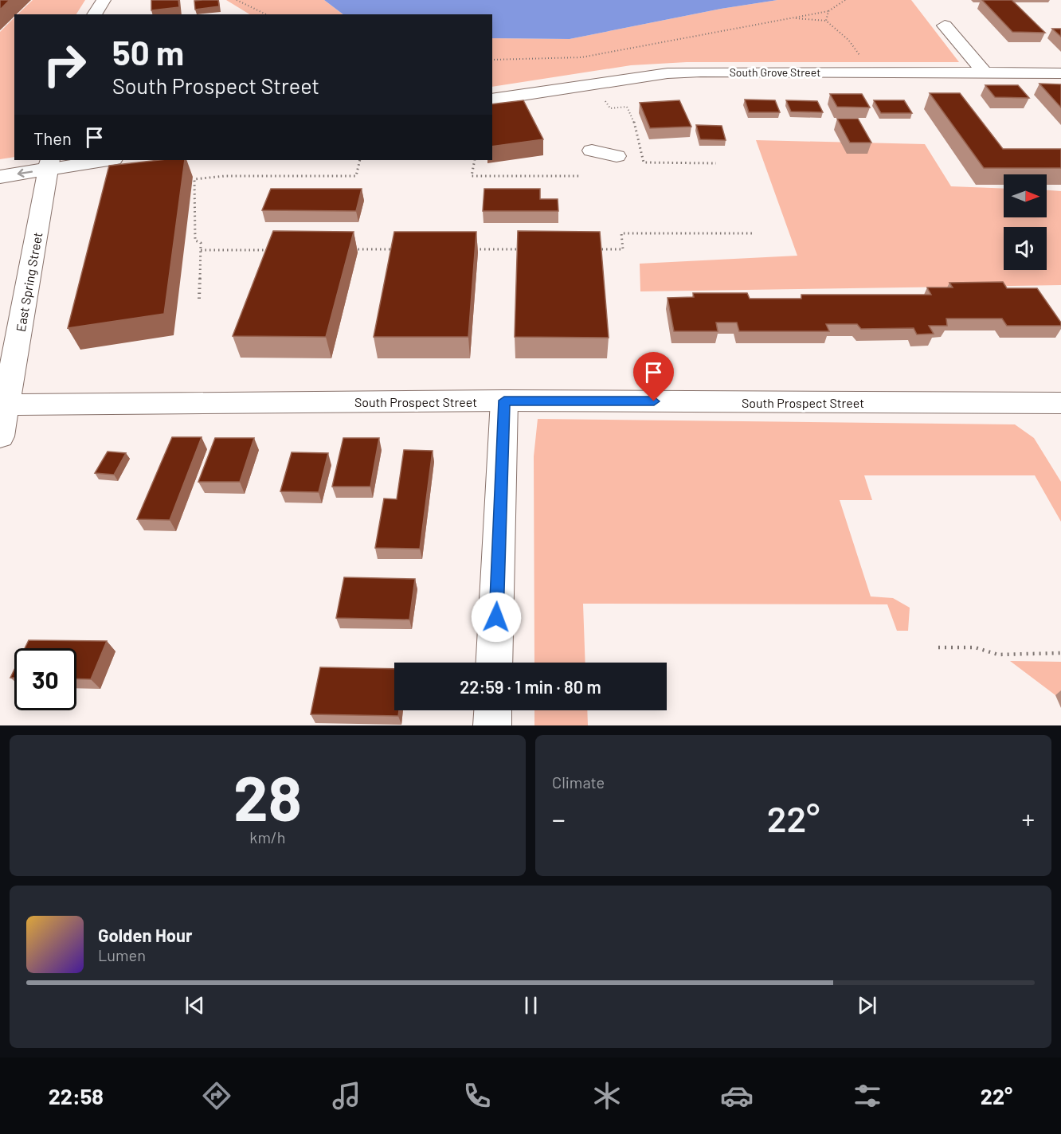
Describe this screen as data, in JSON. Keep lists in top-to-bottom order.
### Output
{
  "streets": {
    "main road": ["South Grove Street", "East Spring Street", "South Prospect Street"]
  },
  "crossings": [
    ["East Spring Street", "South Prospect Street"]
  ],
  "north": "right",
  "page": {
    "turn": ["50 m", "South Prospect Street"],
    "then": "Then",
    "limit": "30",
    "trip": "22:59 · 1 min · 80 m",
    "tile": [
      ["28", "km/h"],
      "Climate"
    ],
    "heat": ["−", "22°", "+"],
    "song": ["Golden Hour", "Lumen"],
    "tabs": ["22:58", "22°"]
  }
}
